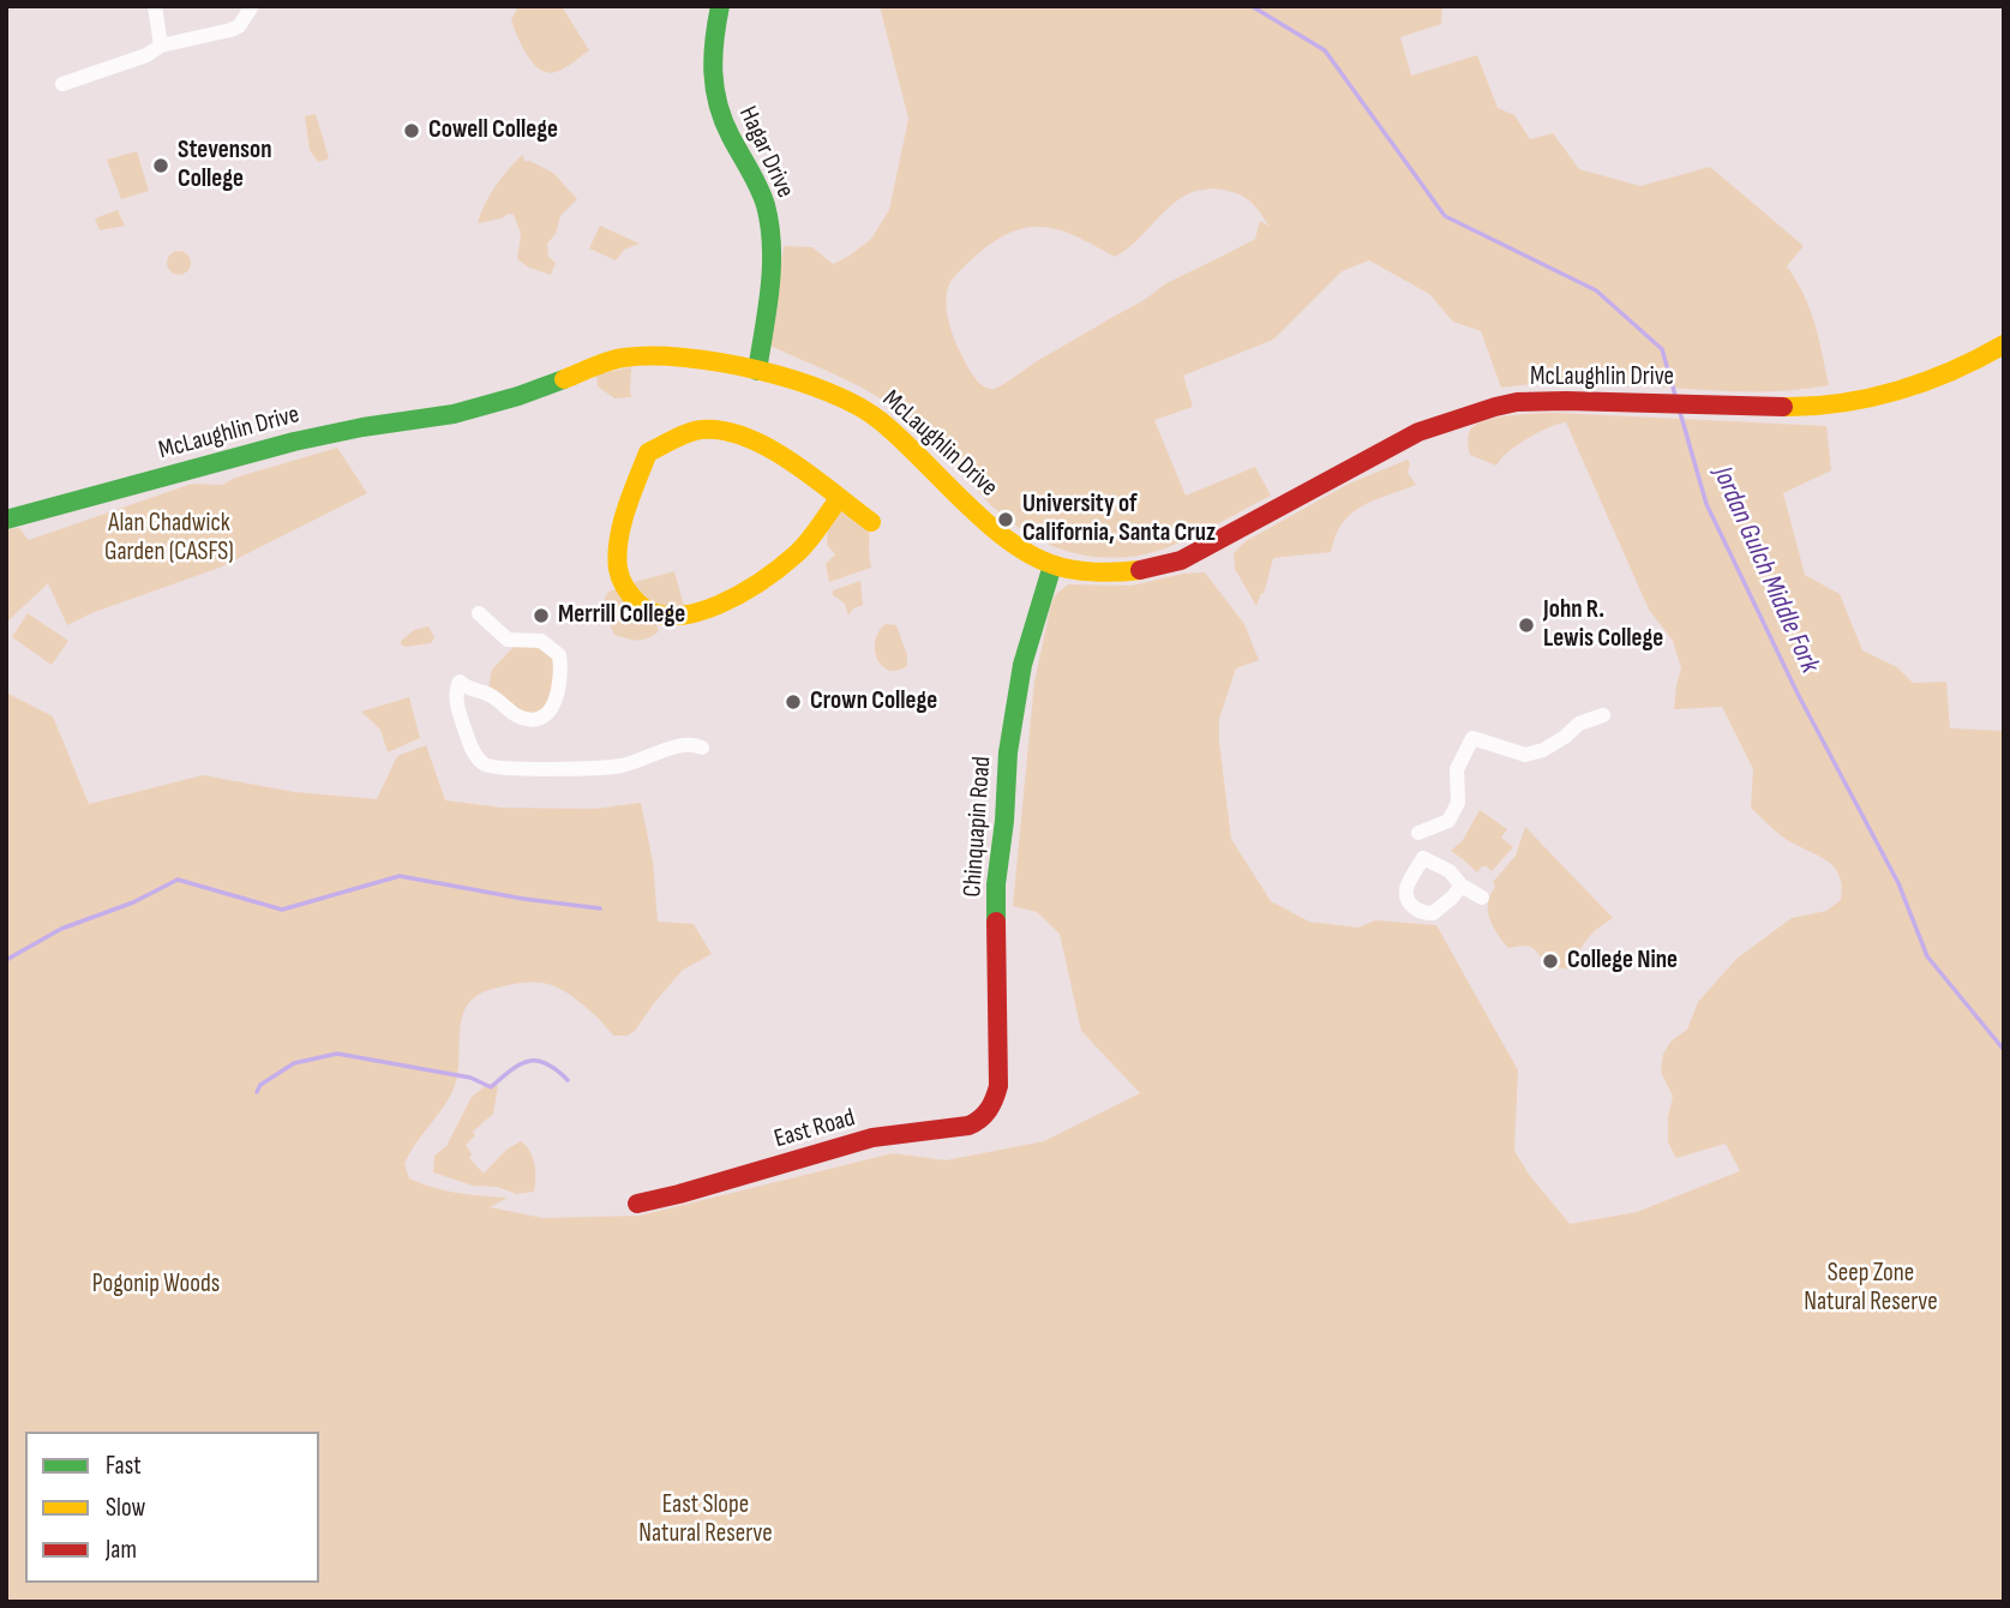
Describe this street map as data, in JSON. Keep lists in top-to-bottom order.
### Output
{
  "streets": {
    "street": [
      "Hagar Drive",
      "McLaughlin Drive",
      "Chinquapin Road",
      "East Road"
    ]
  },
  "crossings": [
    ["Hagar Drive", "McLaughlin Drive"],
    ["McLaughlin Drive", "Chinquapin Road"],
    ["Chinquapin Road", "East Road"]
  ],
  "water": ["Jordan Gulch Middle Fork"],
  "parks": [
    "Alan Chadwick Garden (CASFS)",
    "Seep Zone Natural Reserve",
    "Pogonip Woods",
    "East Slope Natural Reserve"
  ],
  "places": [
    "Cowell College",
    "Stevenson College",
    "University of California, Santa Cruz",
    "Merrill College",
    "John R. Lewis College",
    "Crown College",
    "College Nine"
  ],
  "legend": ["Fast", "Slow", "Jam"]
}
